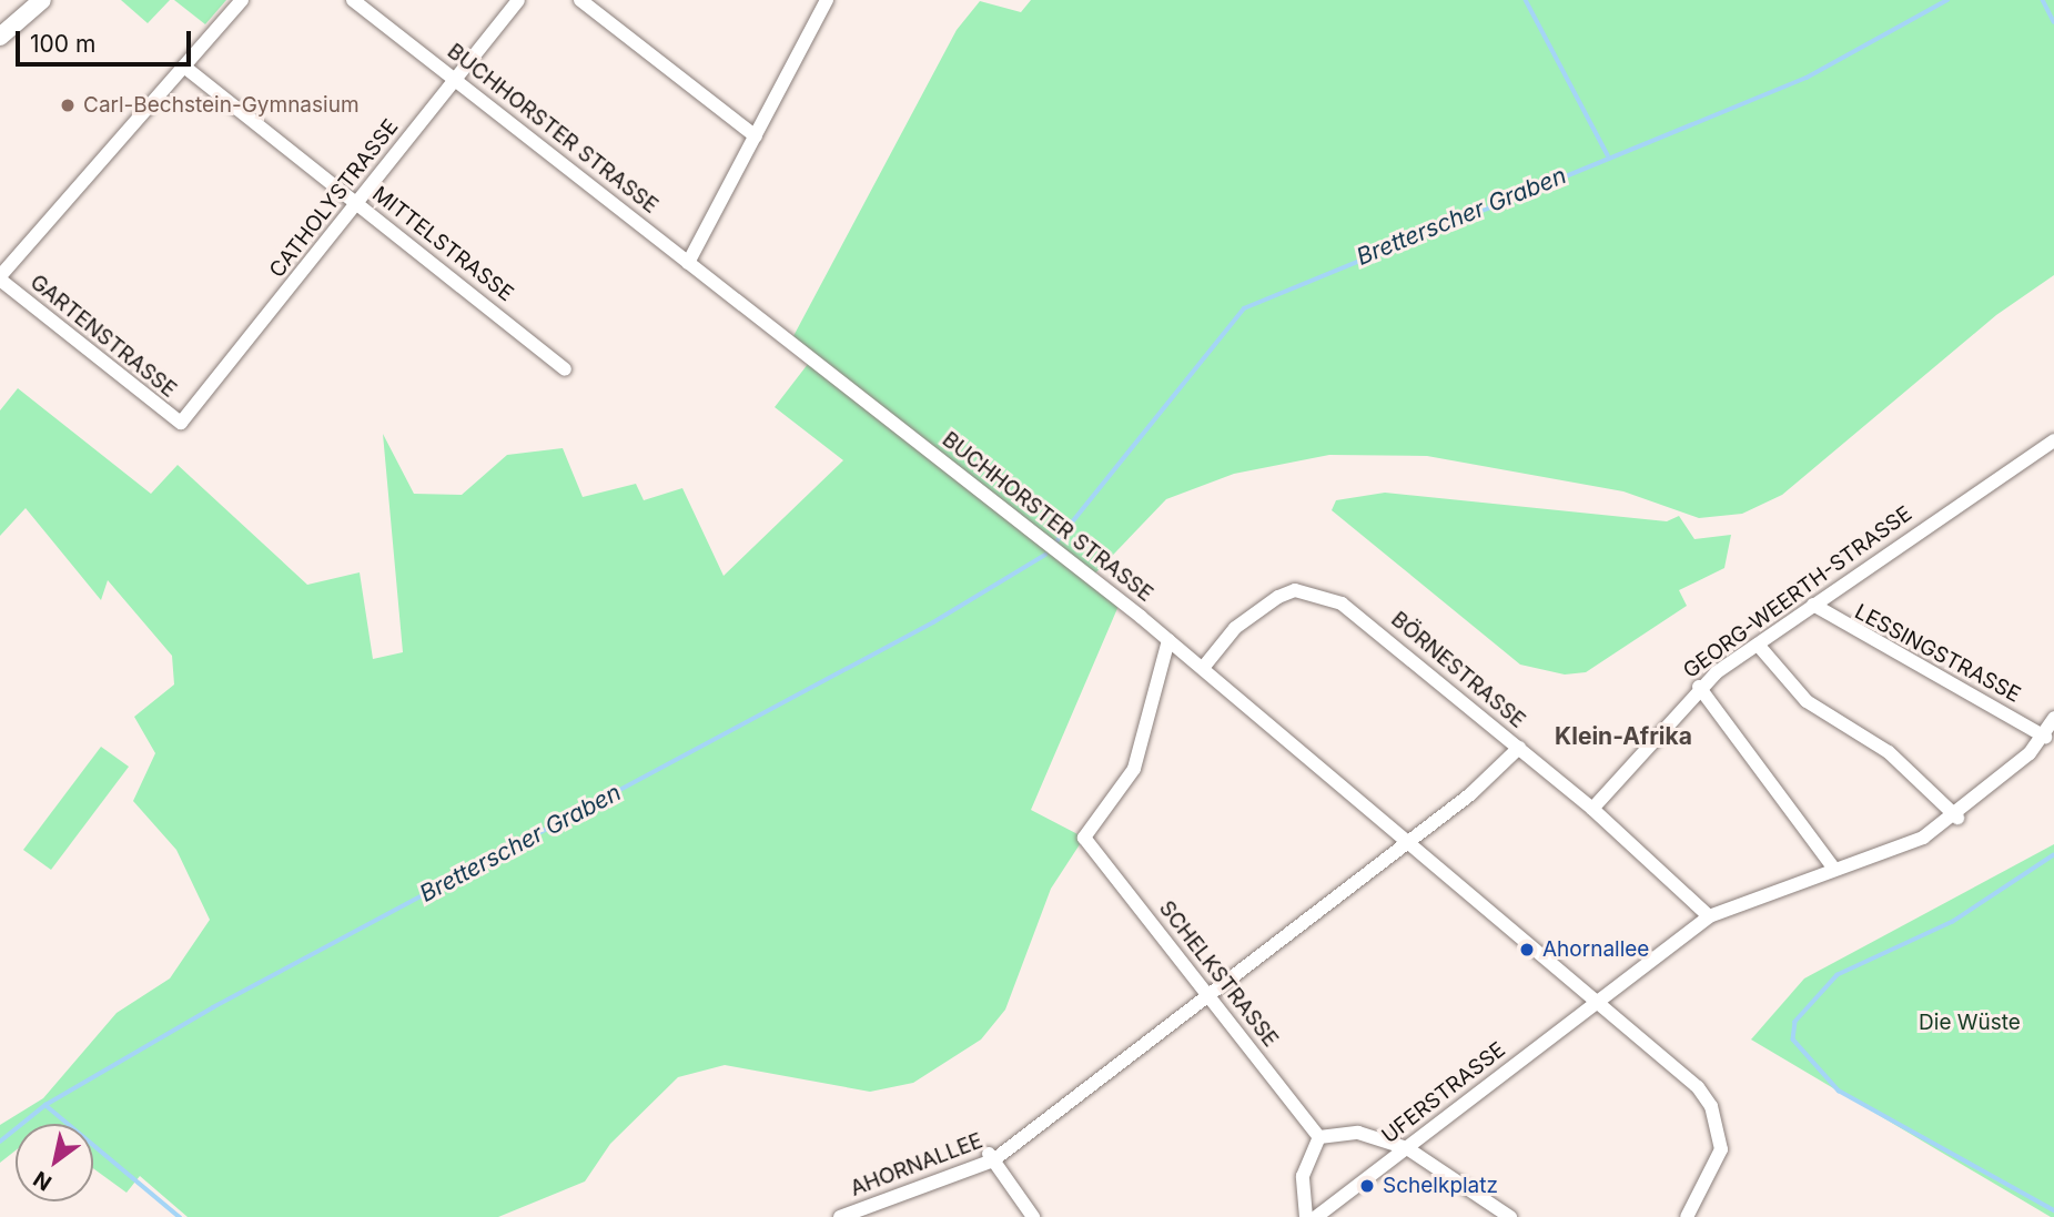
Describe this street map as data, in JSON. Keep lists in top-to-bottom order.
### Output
{
  "streets": {
    "street": [
      "BUCHHORSTER STRASSE",
      "CATHOLYSTRASSE",
      "MITTELSTRASSE",
      "GARTENSTRASSE",
      "GEORG-WEERTH-STRASSE",
      "LESSINGSTRASSE",
      "BÖRNESTRASSE",
      "SCHELKSTRASSE",
      "UFERSTRASSE",
      "AHORNALLEE"
    ]
  },
  "crossings": [
    ["BUCHHORSTER STRASSE", "CATHOLYSTRASSE"],
    ["BUCHHORSTER STRASSE", "BÖRNESTRASSE"],
    ["BUCHHORSTER STRASSE", "SCHELKSTRASSE"],
    ["BUCHHORSTER STRASSE", "UFERSTRASSE"],
    ["BUCHHORSTER STRASSE", "AHORNALLEE"],
    ["CATHOLYSTRASSE", "MITTELSTRASSE"],
    ["CATHOLYSTRASSE", "GARTENSTRASSE"],
    ["GEORG-WEERTH-STRASSE", "LESSINGSTRASSE"],
    ["GEORG-WEERTH-STRASSE", "BÖRNESTRASSE"],
    ["LESSINGSTRASSE", "UFERSTRASSE"],
    ["BÖRNESTRASSE", "UFERSTRASSE"],
    ["BÖRNESTRASSE", "AHORNALLEE"],
    ["SCHELKSTRASSE", "AHORNALLEE"]
  ],
  "districts": ["Klein-Afrika"],
  "water": ["Bretterscher Graben"],
  "parks": ["Die Wüste"],
  "places": ["Carl-Bechstein-Gymnasium", "Ahornallee", "Schelkplatz"],
  "scale_bar": "100 m",
  "north": "bottom left"
}
